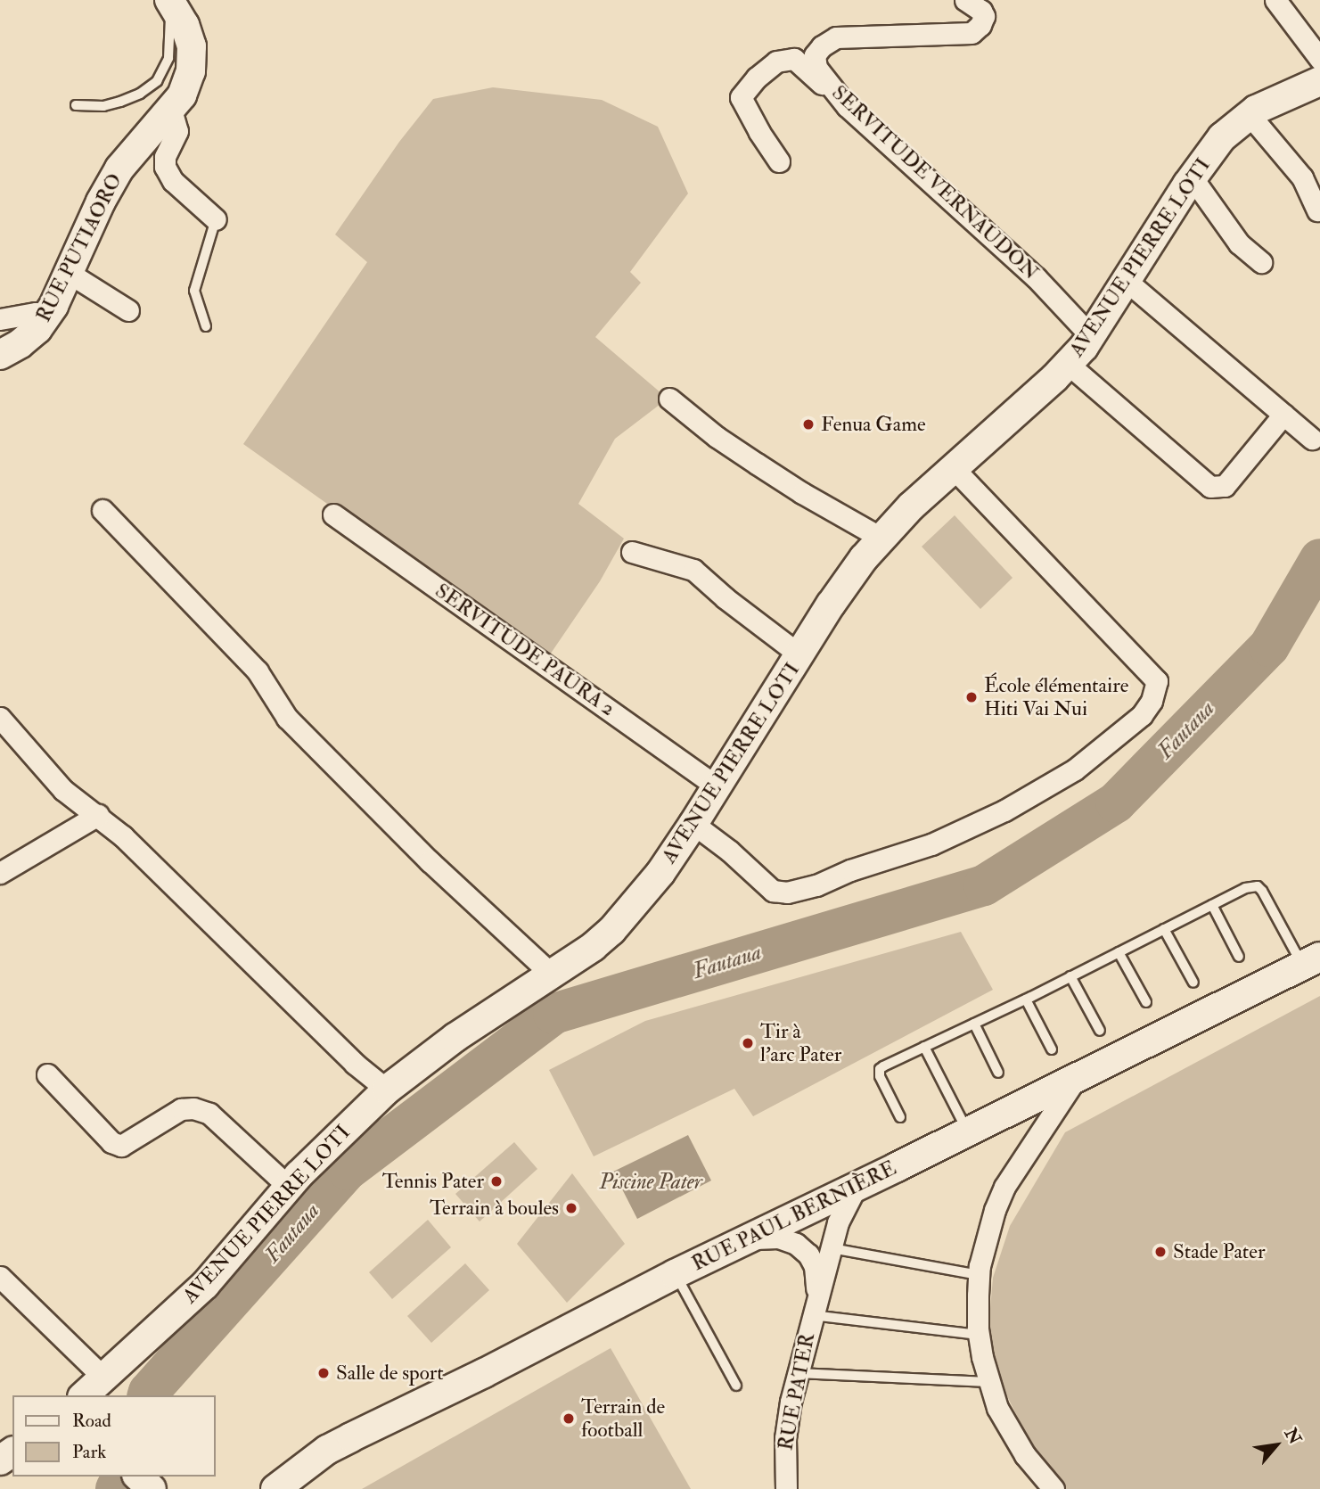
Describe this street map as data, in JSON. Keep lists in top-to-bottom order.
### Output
{
  "streets": {
    "main road": ["RUE PUTIAORO", "AVENUE PIERRE LOTI", "RUE PAUL BERNIÈRE"],
    "street": ["SERVITUDE VERNAUDON", "SERVITUDE PAURA 2", "RUE PATER"]
  },
  "crossings": [
    ["SERVITUDE VERNAUDON", "AVENUE PIERRE LOTI"],
    ["AVENUE PIERRE LOTI", "SERVITUDE PAURA 2"],
    ["RUE PAUL BERNIÈRE", "RUE PATER"]
  ],
  "water": ["Fautaua", "Piscine Pater"],
  "places": [
    "Fenua Game",
    "École élémentaire Hiti Vai Nui",
    "Tir à l'arc Pater",
    "Tennis Pater",
    "Terrain à boules",
    "Stade Pater",
    "Salle de sport",
    "Terrain de football"
  ],
  "legend": ["Road", "Park"],
  "north": "top right"
}
